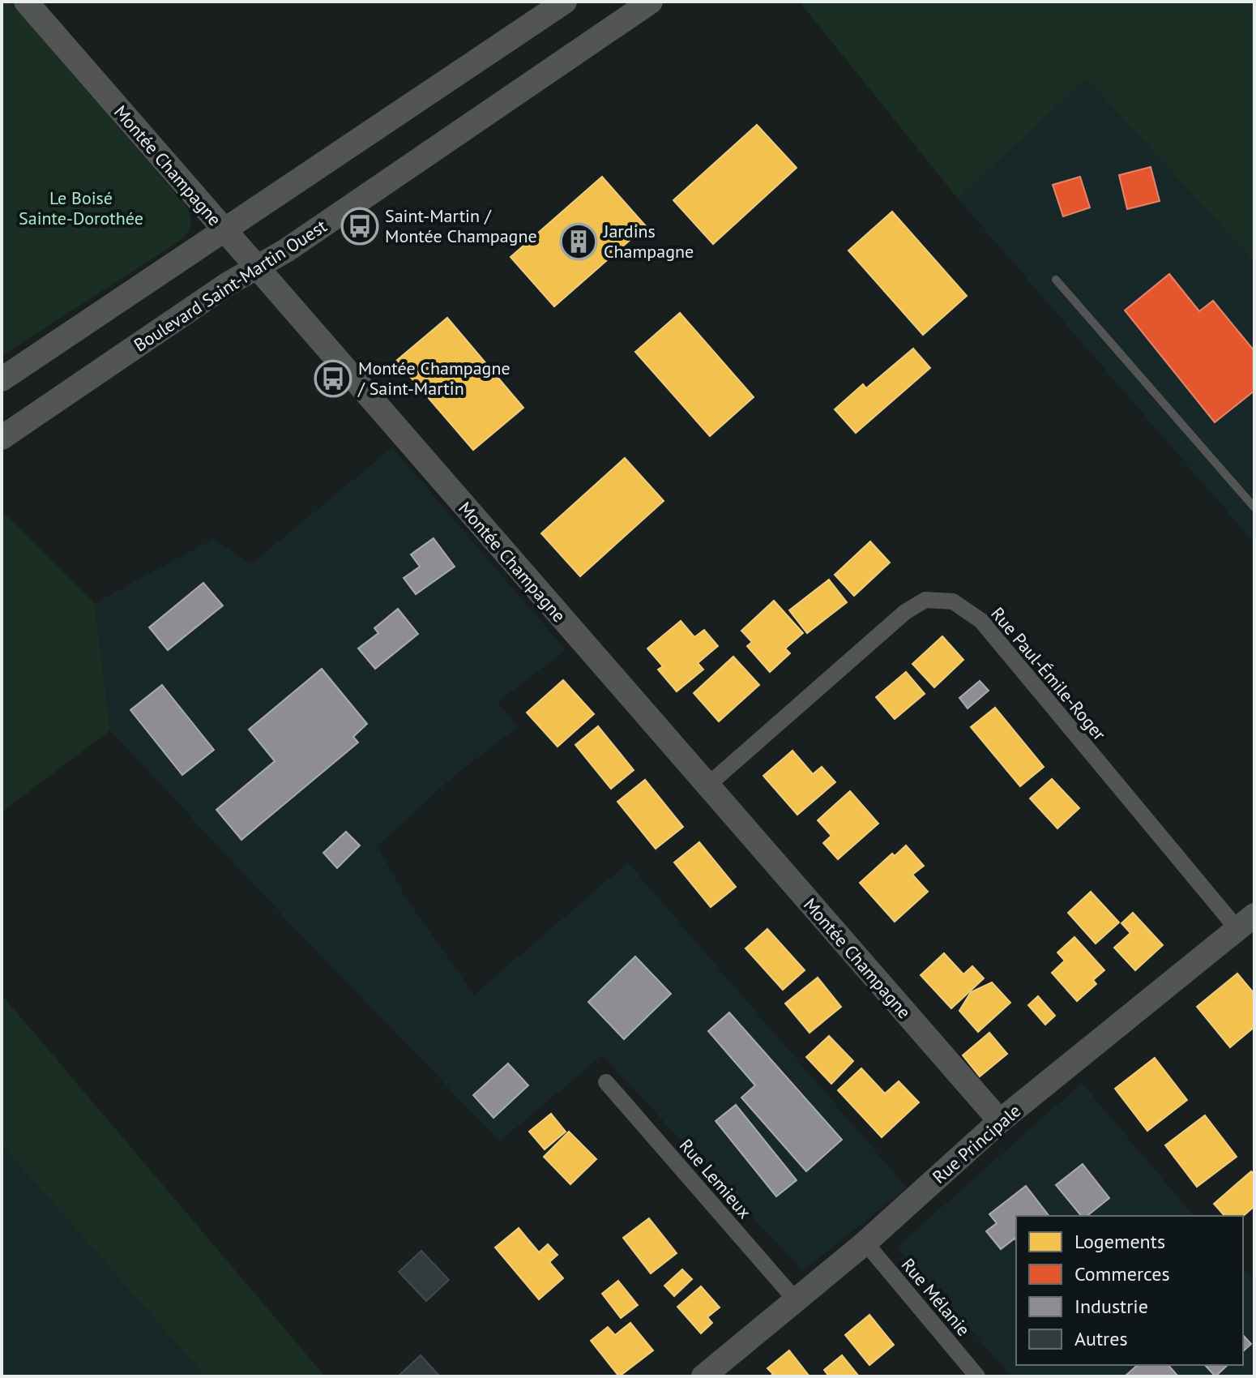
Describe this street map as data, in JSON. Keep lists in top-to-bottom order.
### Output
{
  "streets": {
    "street": [
      "Montée Champagne",
      "Boulevard Saint-Martin Ouest",
      "Rue Paul-Émile-Roger",
      "Rue Principale",
      "Rue Lemieux",
      "Rue Mélanie"
    ]
  },
  "crossings": [
    ["Montée Champagne", "Boulevard Saint-Martin Ouest"],
    ["Montée Champagne", "Rue Paul-Émile-Roger"],
    ["Montée Champagne", "Rue Principale"],
    ["Rue Paul-Émile-Roger", "Rue Principale"],
    ["Rue Principale", "Rue Lemieux"],
    ["Rue Principale", "Rue Mélanie"]
  ],
  "parks": ["Le Boisé Sainte-Dorothée"],
  "places": {
    "bus stop": ["Saint-Martin / Montée Champagne", "Montée Champagne / Saint-Martin"],
    "building": ["Jardins Champagne"]
  },
  "legend": [
    "Logements",
    "Commerces",
    "Industrie",
    "Autres"
  ]
}
